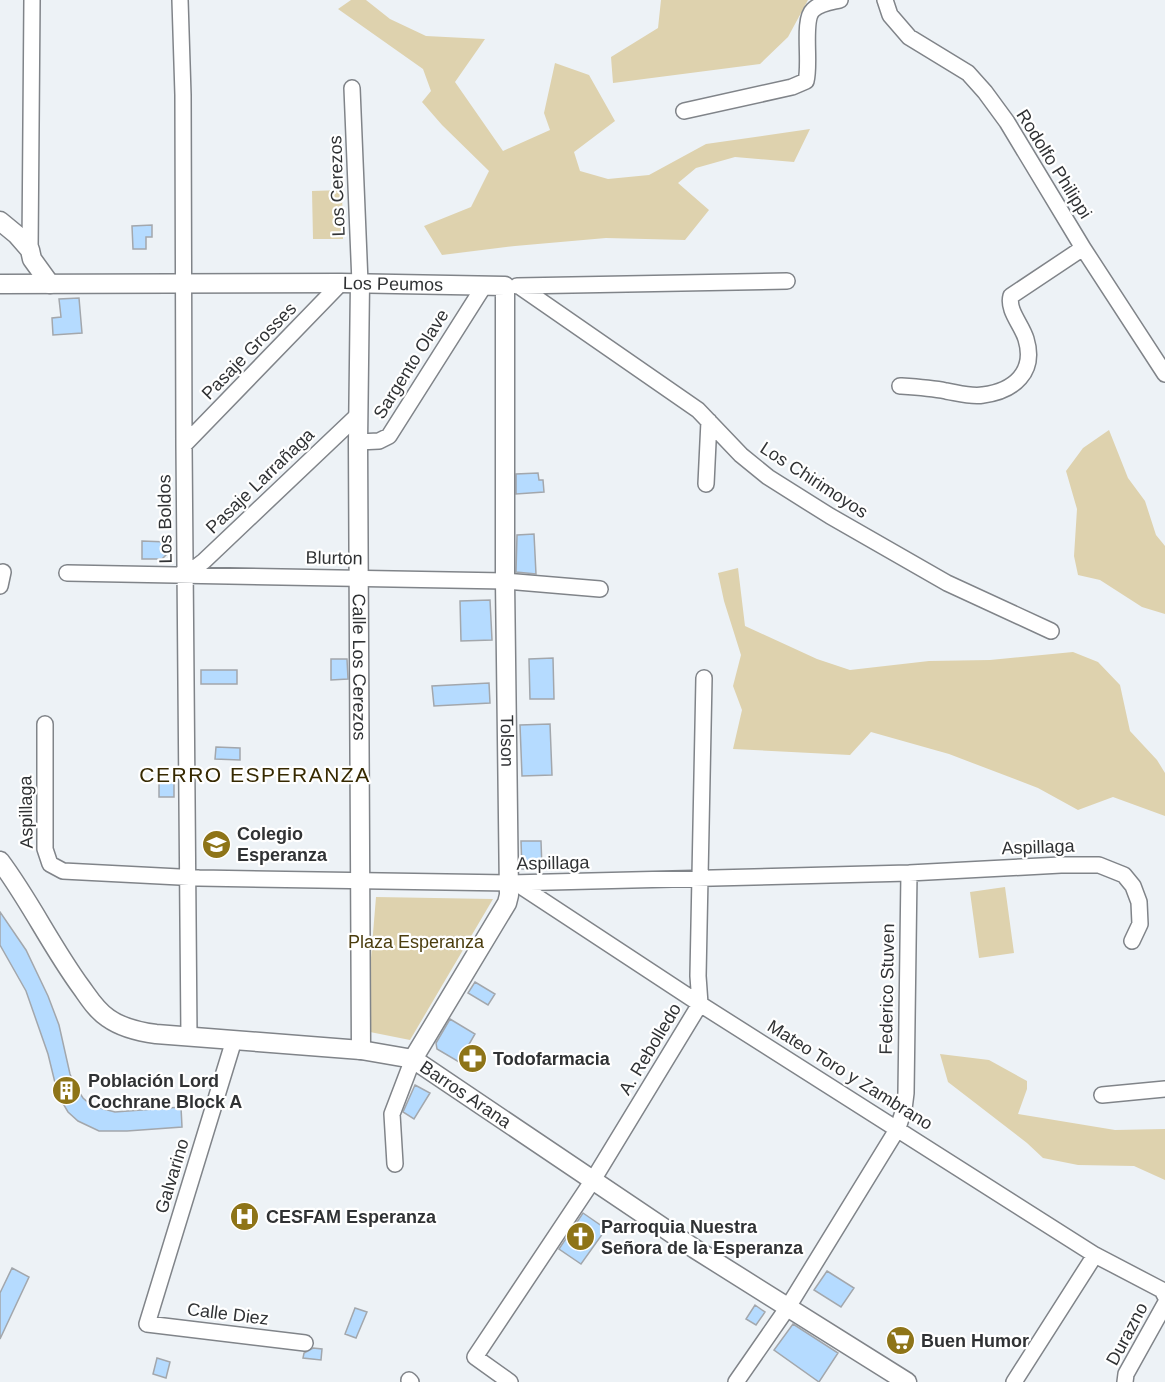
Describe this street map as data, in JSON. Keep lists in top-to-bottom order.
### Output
{
  "streets": {
    "street": [
      "Rodolfo Philippi",
      "Los Cerezos",
      "Los Peumos",
      "Pasaje Grosses",
      "Sargento Olave",
      "Los Chirimoyos",
      "Pasaje Larrañaga",
      "Los Boldos",
      "Blurton",
      "Calle Los Cerezos",
      "Tolson",
      "Aspillaga",
      "Federico Stuven",
      "A. Rebolledo",
      "Mateo Toro y Zambrano",
      "Barros Arana",
      "Galvarino",
      "Calle Diez",
      "Durazno"
    ]
  },
  "crossings": [
    ["Los Cerezos", "Los Peumos"],
    ["Los Cerezos", "Calle Los Cerezos"],
    ["Los Peumos", "Pasaje Grosses"],
    ["Los Peumos", "Sargento Olave"],
    ["Los Peumos", "Los Chirimoyos"],
    ["Los Peumos", "Los Boldos"],
    ["Los Peumos", "Calle Los Cerezos"],
    ["Los Peumos", "Tolson"],
    ["Pasaje Grosses", "Los Boldos"],
    ["Sargento Olave", "Calle Los Cerezos"],
    ["Los Chirimoyos", "Tolson"],
    ["Pasaje Larrañaga", "Los Boldos"],
    ["Pasaje Larrañaga", "Blurton"],
    ["Pasaje Larrañaga", "Calle Los Cerezos"],
    ["Los Boldos", "Blurton"],
    ["Los Boldos", "Aspillaga"],
    ["Los Boldos", "Barros Arana"],
    ["Blurton", "Calle Los Cerezos"],
    ["Blurton", "Tolson"],
    ["Calle Los Cerezos", "Aspillaga"],
    ["Calle Los Cerezos", "Barros Arana"],
    ["Tolson", "Aspillaga"],
    ["Tolson", "Mateo Toro y Zambrano"],
    ["Tolson", "Barros Arana"],
    ["Aspillaga", "Federico Stuven"],
    ["Aspillaga", "A. Rebolledo"],
    ["Aspillaga", "Mateo Toro y Zambrano"],
    ["Federico Stuven", "Mateo Toro y Zambrano"],
    ["Federico Stuven", "Barros Arana"],
    ["A. Rebolledo", "Mateo Toro y Zambrano"],
    ["A. Rebolledo", "Barros Arana"],
    ["Barros Arana", "Galvarino"],
    ["Galvarino", "Calle Diez"]
  ],
  "districts": ["CERRO ESPERANZA"],
  "parks": ["Plaza Esperanza"],
  "places": {
    "school or university": ["Colegio Esperanza"],
    "pharmacy": ["Todofarmacia"],
    "building": ["Población Lord Cochrane Block A"],
    "hospital": ["CESFAM Esperanza"],
    "church": ["Parroquia Nuestra Señora de la Esperanza"],
    "supermarket": ["Buen Humor"]
  }
}
